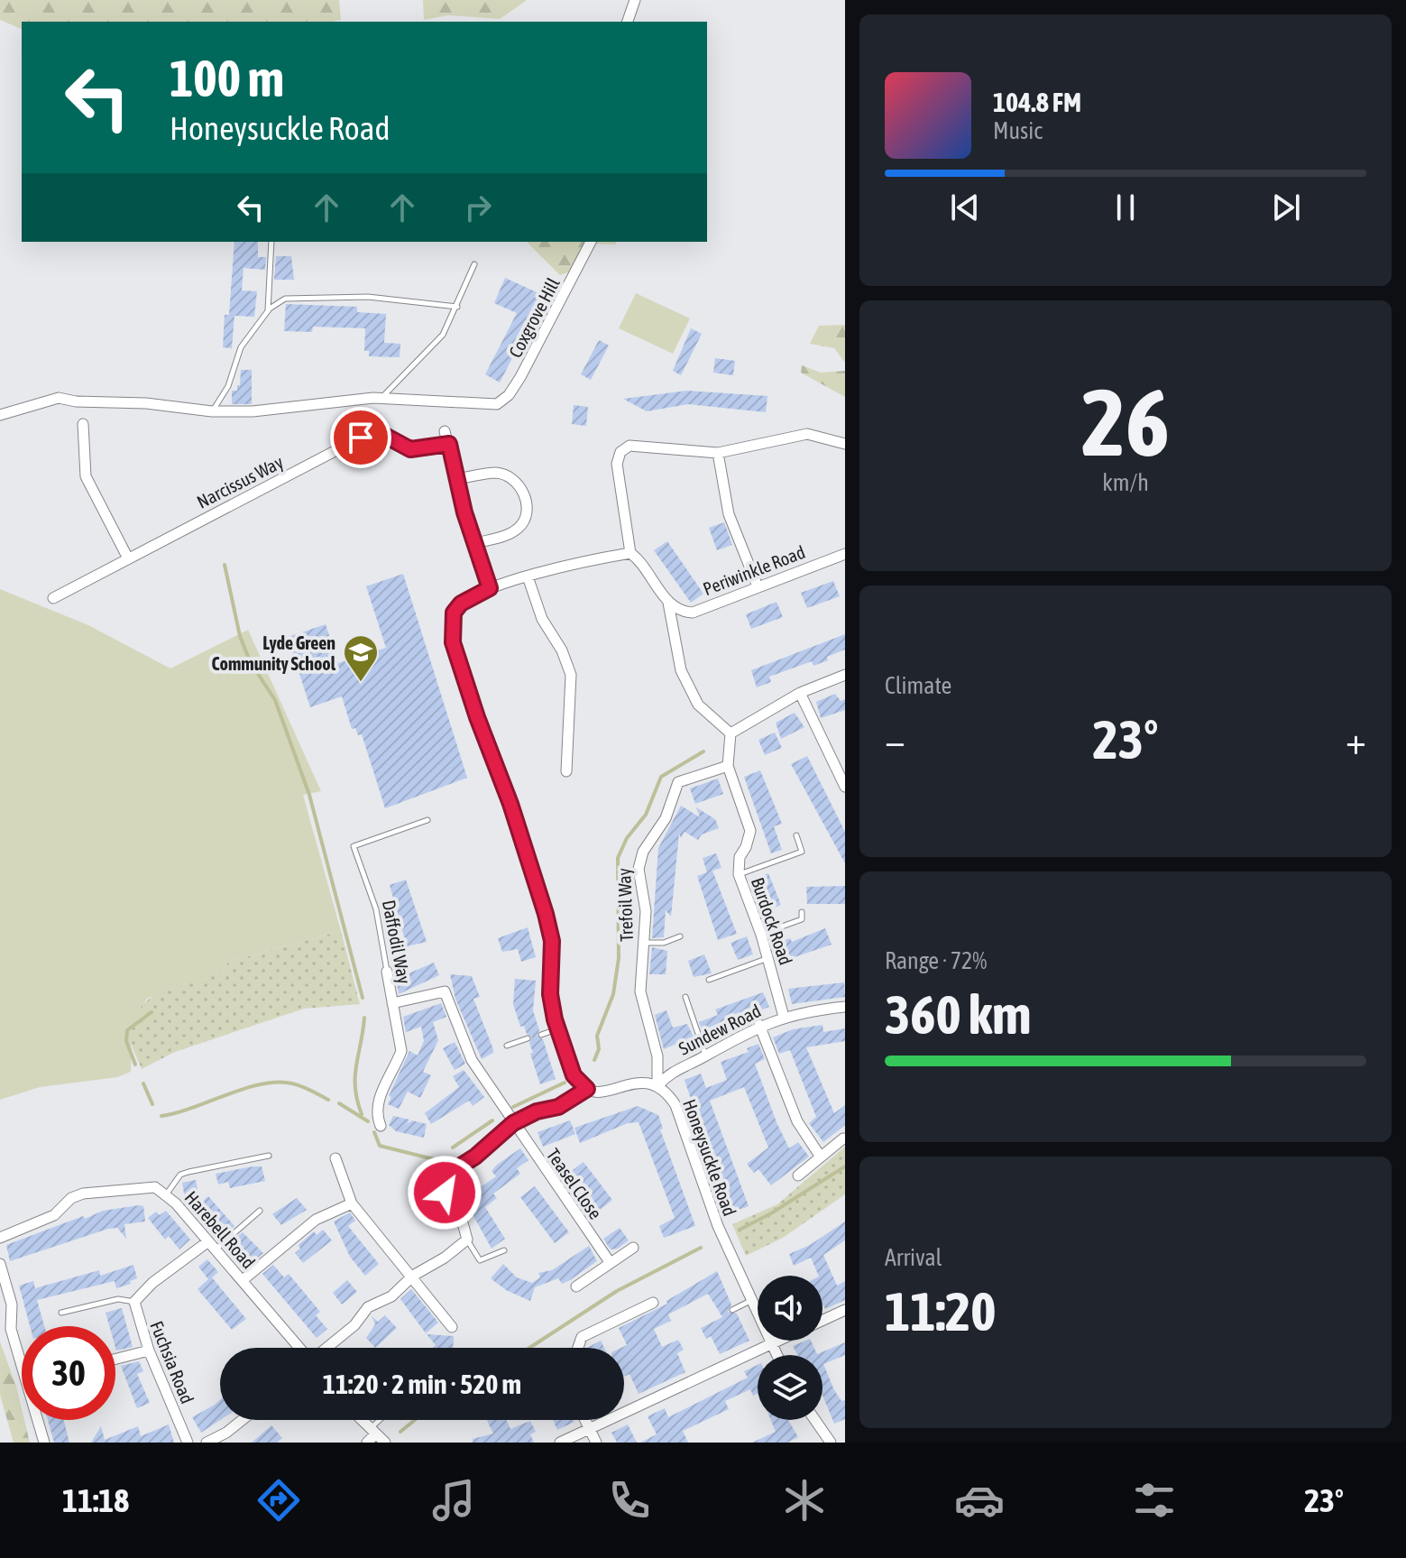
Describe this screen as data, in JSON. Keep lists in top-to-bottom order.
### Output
{
  "streets": {
    "street": [
      "Coxgrove Hill",
      "Narcissus Way",
      "Periwinkle Road",
      "Trefoil Way",
      "Burdock Road",
      "Daffodil Way",
      "Sundew Road",
      "Honeysuckle Road",
      "Teasel Close",
      "Harebell Road",
      "Fuchsia Road"
    ]
  },
  "crossings": [
    ["Trefoil Way", "Burdock Road"],
    ["Trefoil Way", "Sundew Road"],
    ["Trefoil Way", "Honeysuckle Road"],
    ["Burdock Road", "Sundew Road"],
    ["Daffodil Way", "Teasel Close"],
    ["Sundew Road", "Honeysuckle Road"],
    ["Harebell Road", "Fuchsia Road"]
  ],
  "places": {
    "school or university": ["Lyde Green Community School"]
  },
  "page": {
    "turn": ["100 m", "Honeysuckle Road"],
    "song": ["104.8 FM", "Music"],
    "tile": [
      ["26", "km/h"],
      "Climate",
      ["Range · 72%", "360 km"],
      ["Arrival", "11:20"]
    ],
    "heat": ["−", "23°", "+"],
    "limit": "30",
    "trip": "11:20 · 2 min · 520 m",
    "tabs": ["11:18", "23°"]
  }
}
